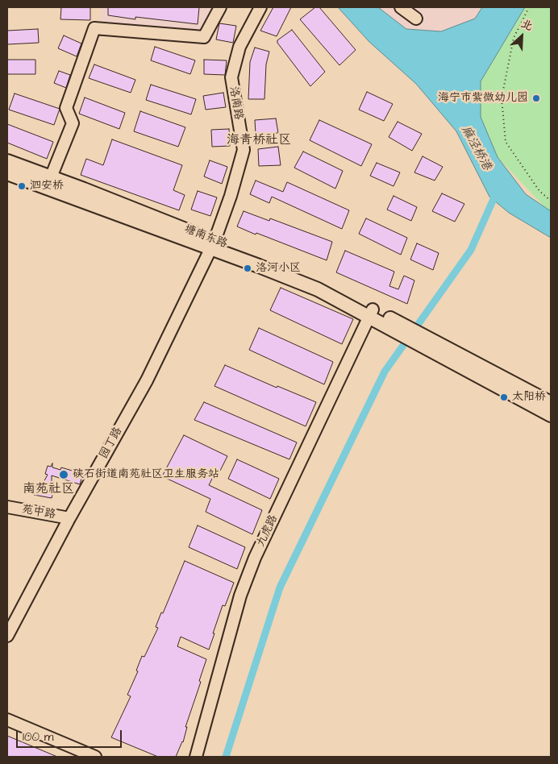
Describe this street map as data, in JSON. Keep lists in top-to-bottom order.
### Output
{
  "streets": {
    "main road": ["塘南东路"],
    "street": [
      "洛南路",
      "园丁路",
      "苑中路",
      "九虎路"
    ]
  },
  "crossings": [
    ["洛南路", "塘南东路"],
    ["洛南路", "园丁路"],
    ["塘南东路", "园丁路"],
    ["塘南东路", "九虎路"],
    ["园丁路", "苑中路"]
  ],
  "districts": ["海青桥社区", "南苑社区"],
  "water": ["麻泾桥港"],
  "places": [
    "海宁市紫微幼儿园",
    "泗安桥",
    "洛河小区",
    "太阳桥",
    "硖石街道南苑社区卫生服务站"
  ],
  "scale_bar": "100 m",
  "north": "top right"
}
